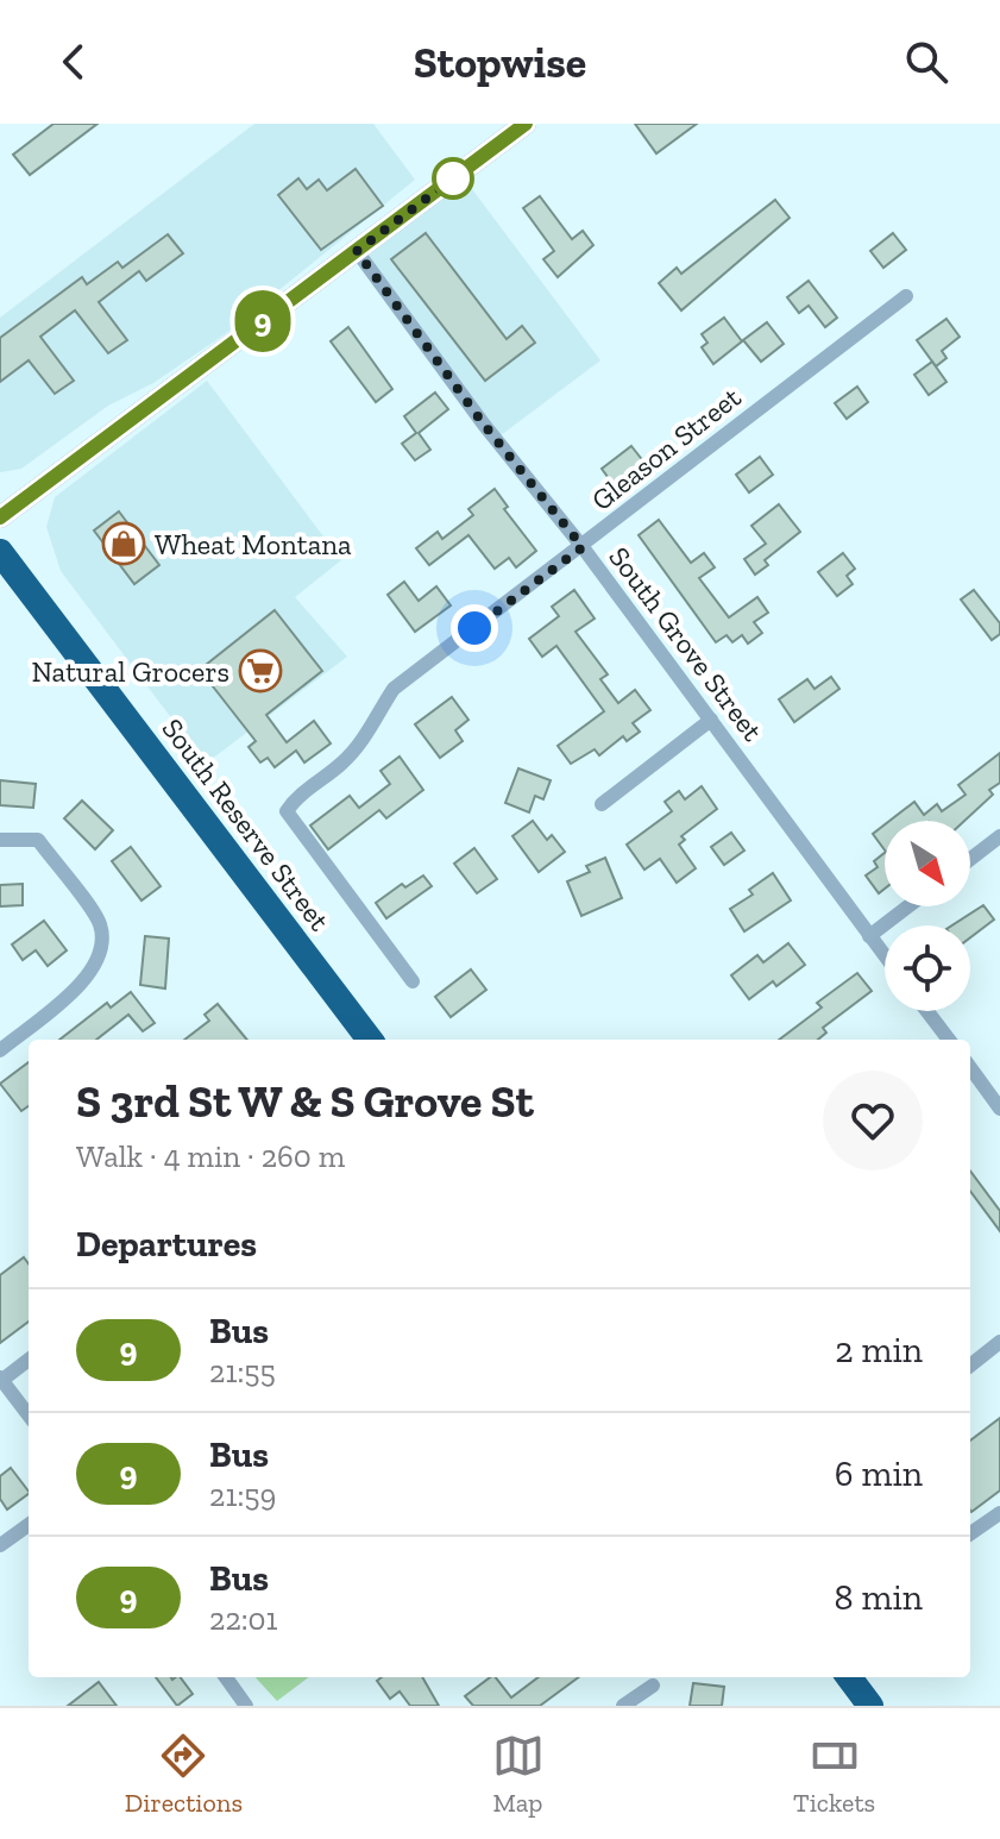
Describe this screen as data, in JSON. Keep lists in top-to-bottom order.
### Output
{
  "streets": {
    "highway": ["South Reserve Street"],
    "street": ["Gleason Street", "South Grove Street"]
  },
  "crossings": [
    ["Gleason Street", "South Grove Street"]
  ],
  "places": {
    "shop": ["Wheat Montana"],
    "supermarket": ["Natural Grocers"]
  },
  "lines": ["bus line 9"],
  "north": "bottom right",
  "page": {
    "header": "Stopwise",
    "on_map": "9",
    "heading": [
      ["S 3rd St W & S Grove St", "Walk · 4 min · 260 m"],
      "Departures"
    ],
    "list": [
      {
        "mark": "9",
        "name": "Bus",
        "note": "21:55",
        "value": "2 min"
      },
      {
        "mark": "9",
        "name": "Bus",
        "note": "21:59",
        "value": "6 min"
      },
      {
        "mark": "9",
        "name": "Bus",
        "note": "22:01",
        "value": "8 min"
      }
    ],
    "tabs": ["Directions", "Map", "Tickets"]
  }
}
